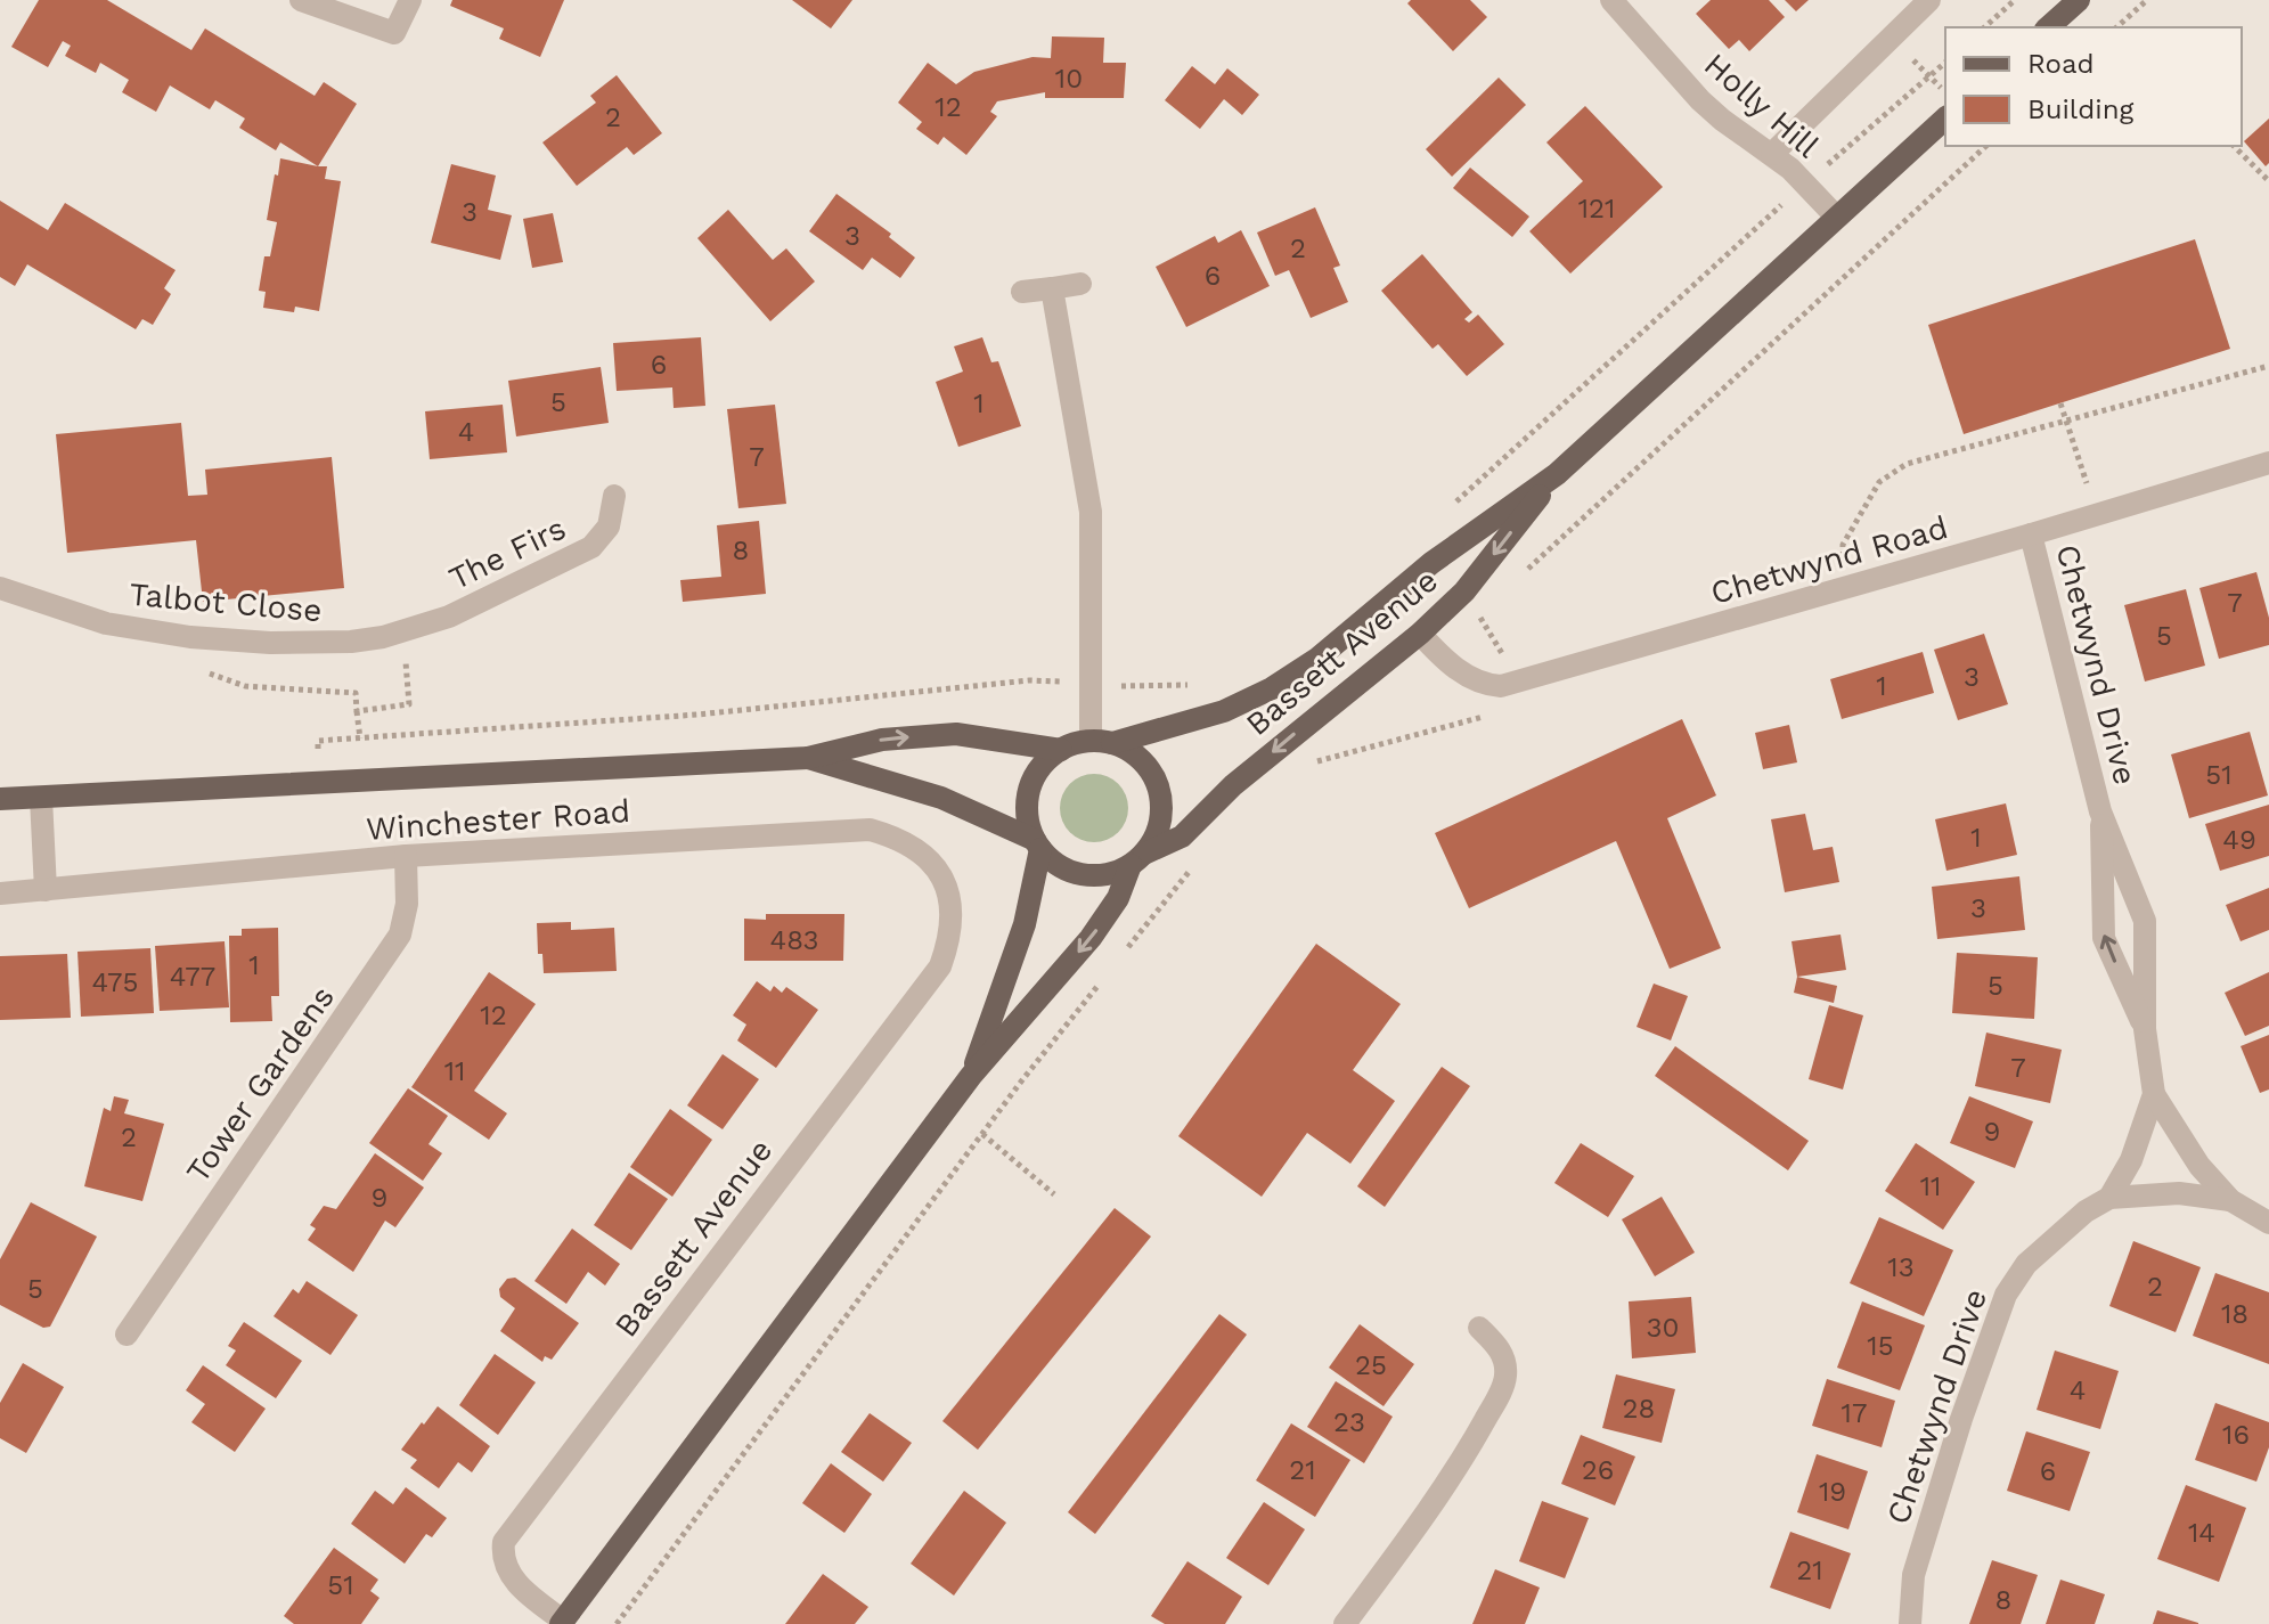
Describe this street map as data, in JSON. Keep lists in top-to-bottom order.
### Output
{
  "streets": {
    "main road": ["Bassett Avenue", "Winchester Road"],
    "street": [
      "Holly Hill",
      "The Firs",
      "Chetwynd Road",
      "Talbot Close",
      "Chetwynd Drive",
      "Tower Gardens"
    ]
  },
  "crossings": [
    ["Holly Hill", "Bassett Avenue"],
    ["The Firs", "Talbot Close"],
    ["Chetwynd Road", "Bassett Avenue"],
    ["Chetwynd Road", "Chetwynd Drive"],
    ["Bassett Avenue", "Winchester Road"],
    ["Winchester Road", "Tower Gardens"]
  ],
  "house_numbers": [
    "10",
    "12",
    "2",
    "121",
    "3",
    "3",
    "2",
    "6",
    "6",
    "5",
    "1",
    "4",
    "7",
    "8",
    "7",
    "5",
    "3",
    "1",
    "51",
    "1",
    "49",
    "3",
    "483",
    "1",
    "477",
    "475",
    "5",
    "12",
    "7",
    "11",
    "9",
    "2",
    "11",
    "9",
    "13",
    "2",
    "5",
    "18",
    "30",
    "15",
    "25",
    "4",
    "28",
    "17",
    "23",
    "16",
    "21",
    "26",
    "6",
    "19",
    "14",
    "21",
    "51",
    "8"
  ],
  "legend": ["Road", "Building"]
}
